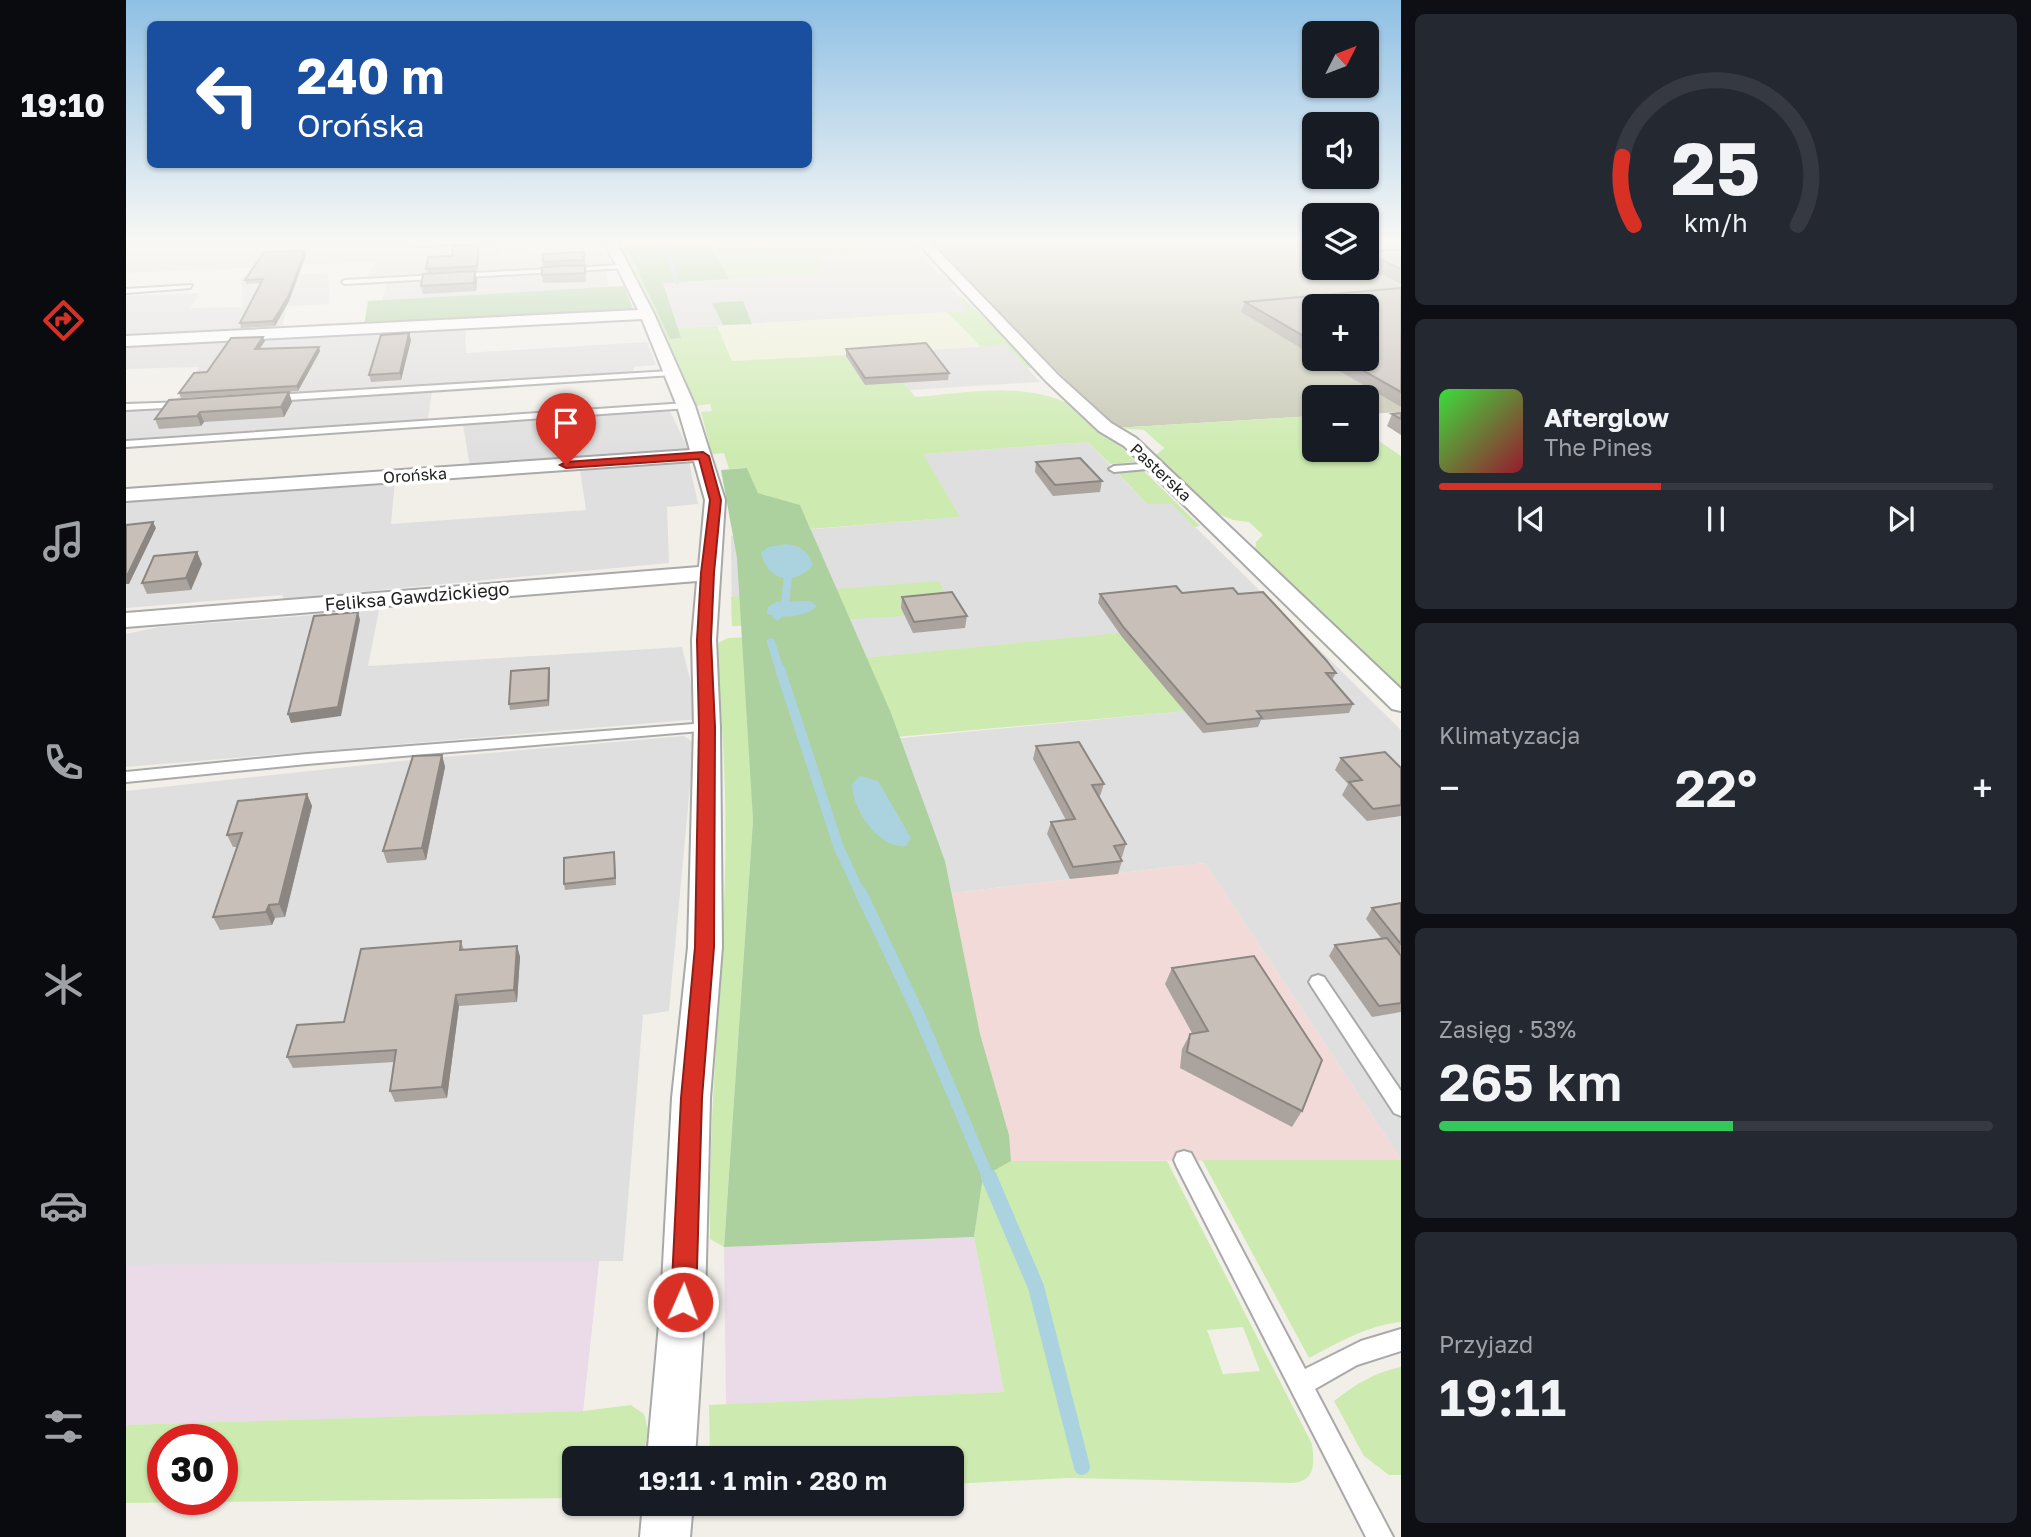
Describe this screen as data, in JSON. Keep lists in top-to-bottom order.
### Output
{
  "streets": {
    "street": ["Pasterska", "Orońska", "Feliksa Gawdzickiego"]
  },
  "north": "top right",
  "page": {
    "tabs": "19:10",
    "map_buttons": ["+", "−"],
    "turn": ["240 m", "Orońska"],
    "song": ["Afterglow", "The Pines"],
    "tile": [
      "Klimatyzacja",
      ["Zasięg · 53%", "265 km"],
      ["Przyjazd", "19:11"]
    ],
    "heat": ["−", "22°", "+"],
    "limit": "30",
    "trip": "19:11 · 1 min · 280 m",
    "gauge": ["25", "km/h"]
  }
}
